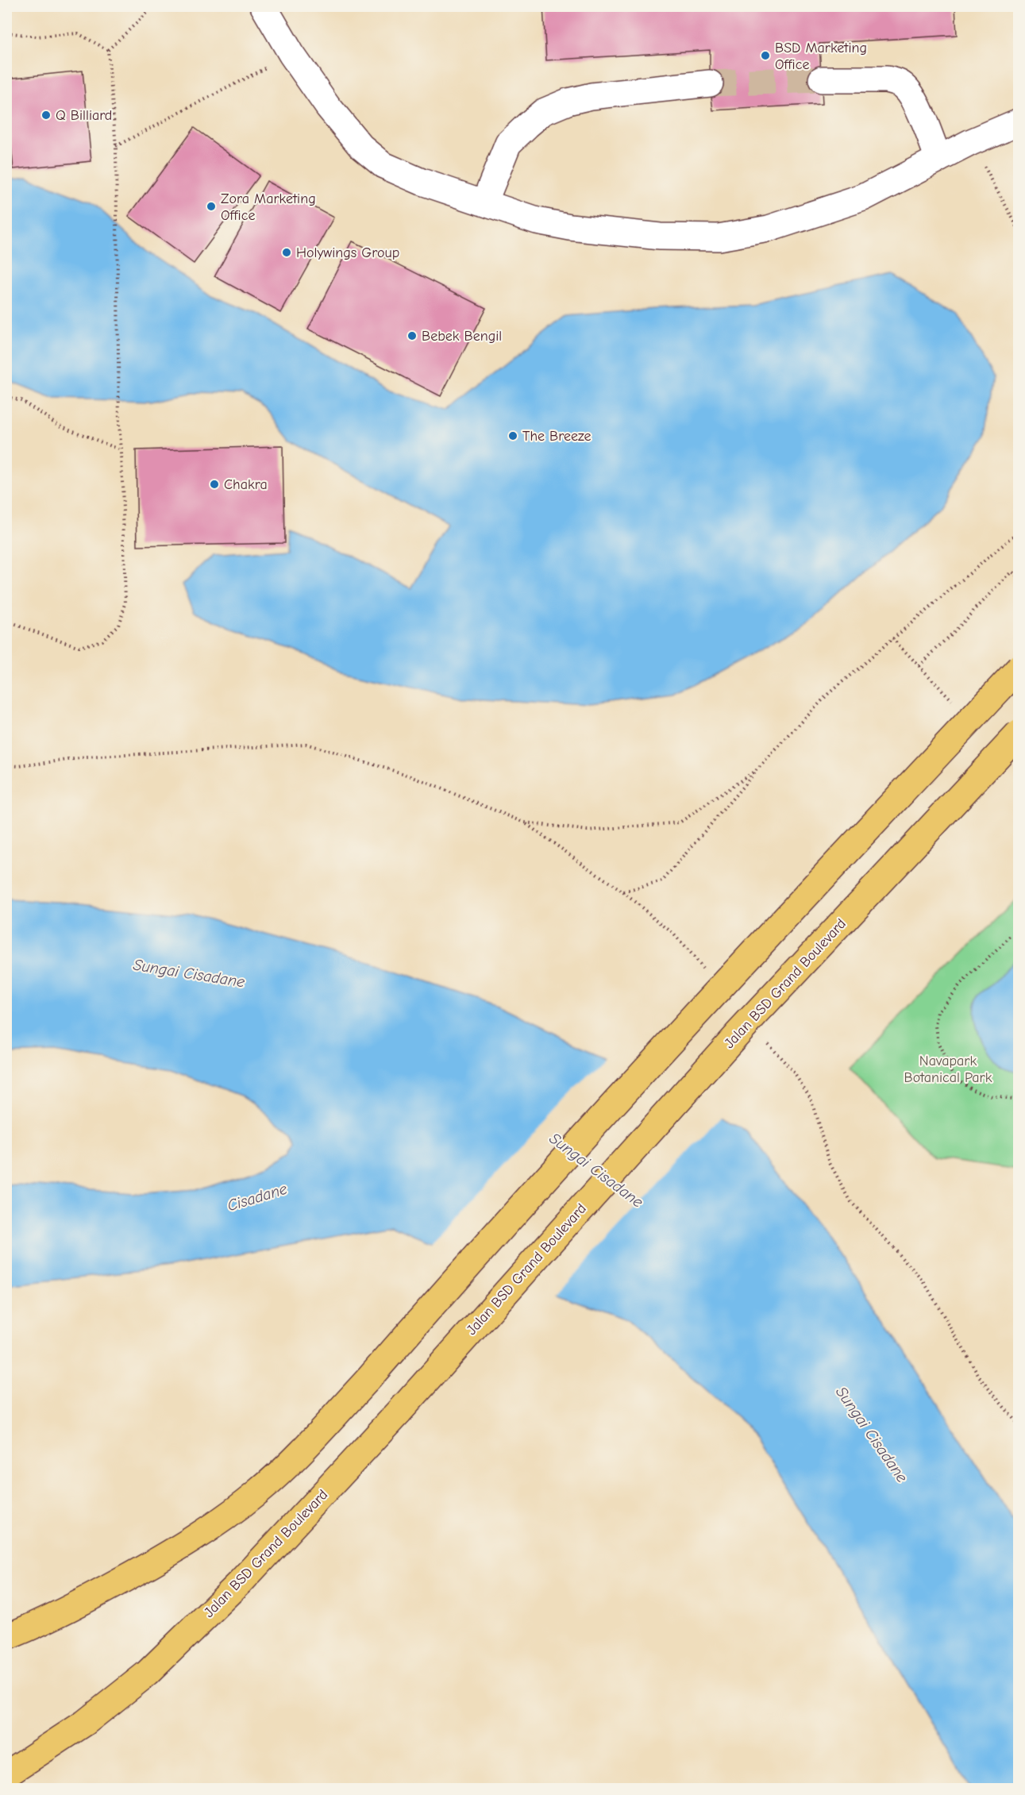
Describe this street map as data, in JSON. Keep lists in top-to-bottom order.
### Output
{
  "streets": {
    "main road": ["Jalan BSD Grand Boulevard"]
  },
  "water": ["Sungai Cisadane", "Cisadane"],
  "parks": ["Navapark Botanical Park"],
  "places": [
    "BSD Marketing Office",
    "Q Billiard",
    "Zora Marketing Office",
    "Holywings Group",
    "Bebek Bengil",
    "The Breeze",
    "Chakra"
  ]
}
